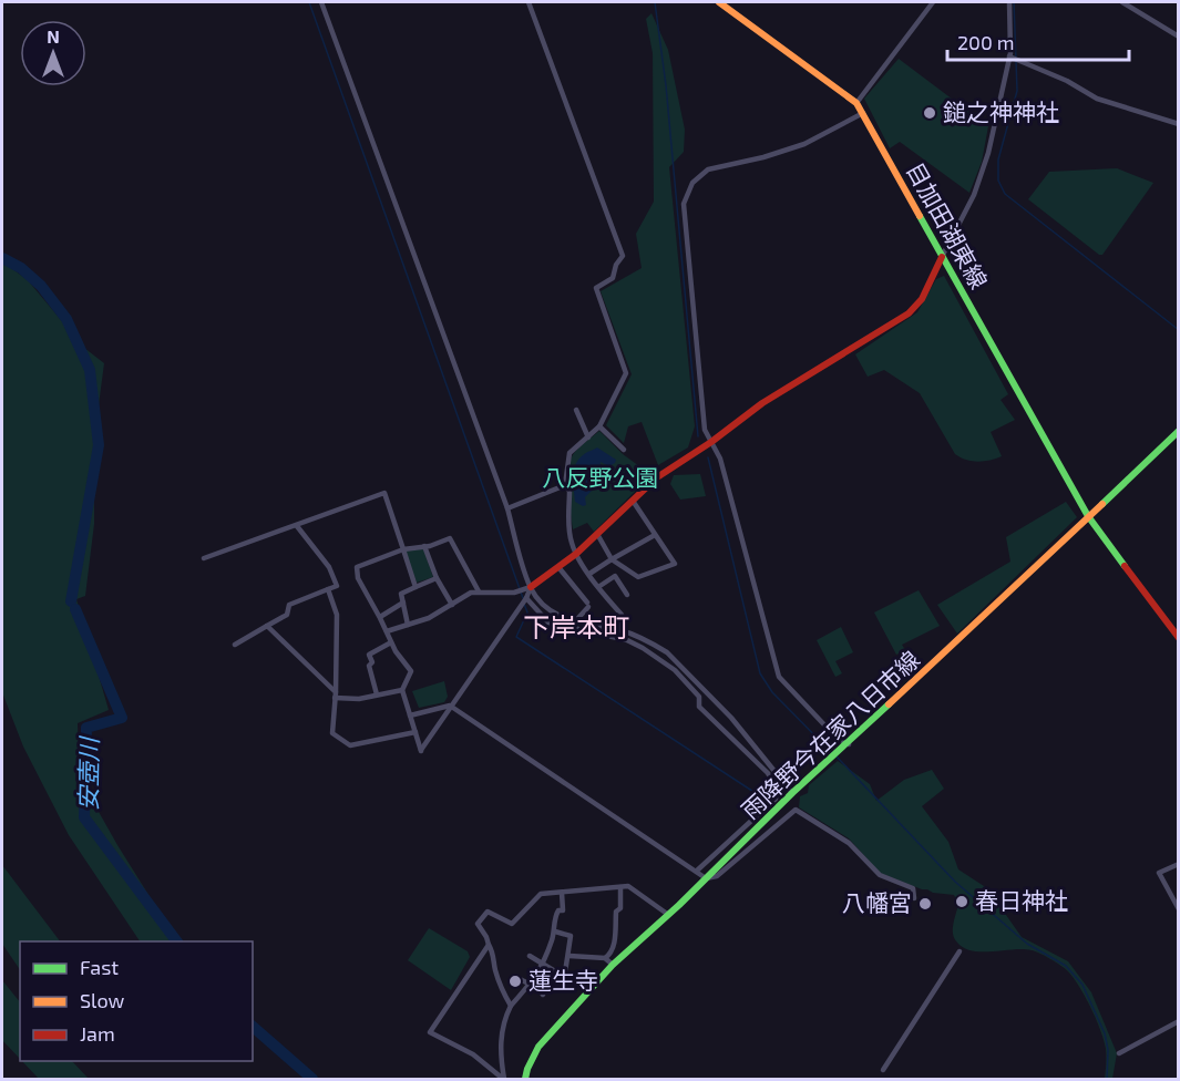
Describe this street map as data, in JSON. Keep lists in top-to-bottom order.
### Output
{
  "streets": {
    "main road": ["目加田湖東線", "雨降野今在家八日市線"]
  },
  "crossings": [
    ["目加田湖東線", "雨降野今在家八日市線"]
  ],
  "districts": ["下岸本町"],
  "water": ["安壺川"],
  "parks": ["八反野公園"],
  "places": [
    "鎚之神神社",
    "春日神社",
    "八幡宮",
    "蓮生寺"
  ],
  "legend": ["Fast", "Slow", "Jam"],
  "scale_bar": "200 m",
  "north": "top"
}
